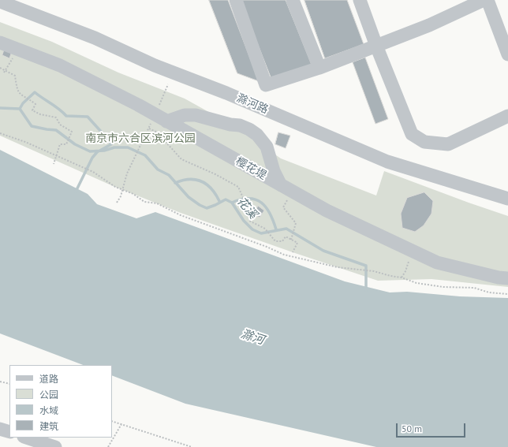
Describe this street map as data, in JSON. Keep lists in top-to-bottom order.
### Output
{
  "streets": {
    "street": ["滁河路", "樱花堤"]
  },
  "water": ["花溪", "滁河"],
  "parks": ["南京市六合区滨河公园"],
  "legend": [
    "道路",
    "公园",
    "水域",
    "建筑"
  ],
  "scale_bar": "50 m"
}
